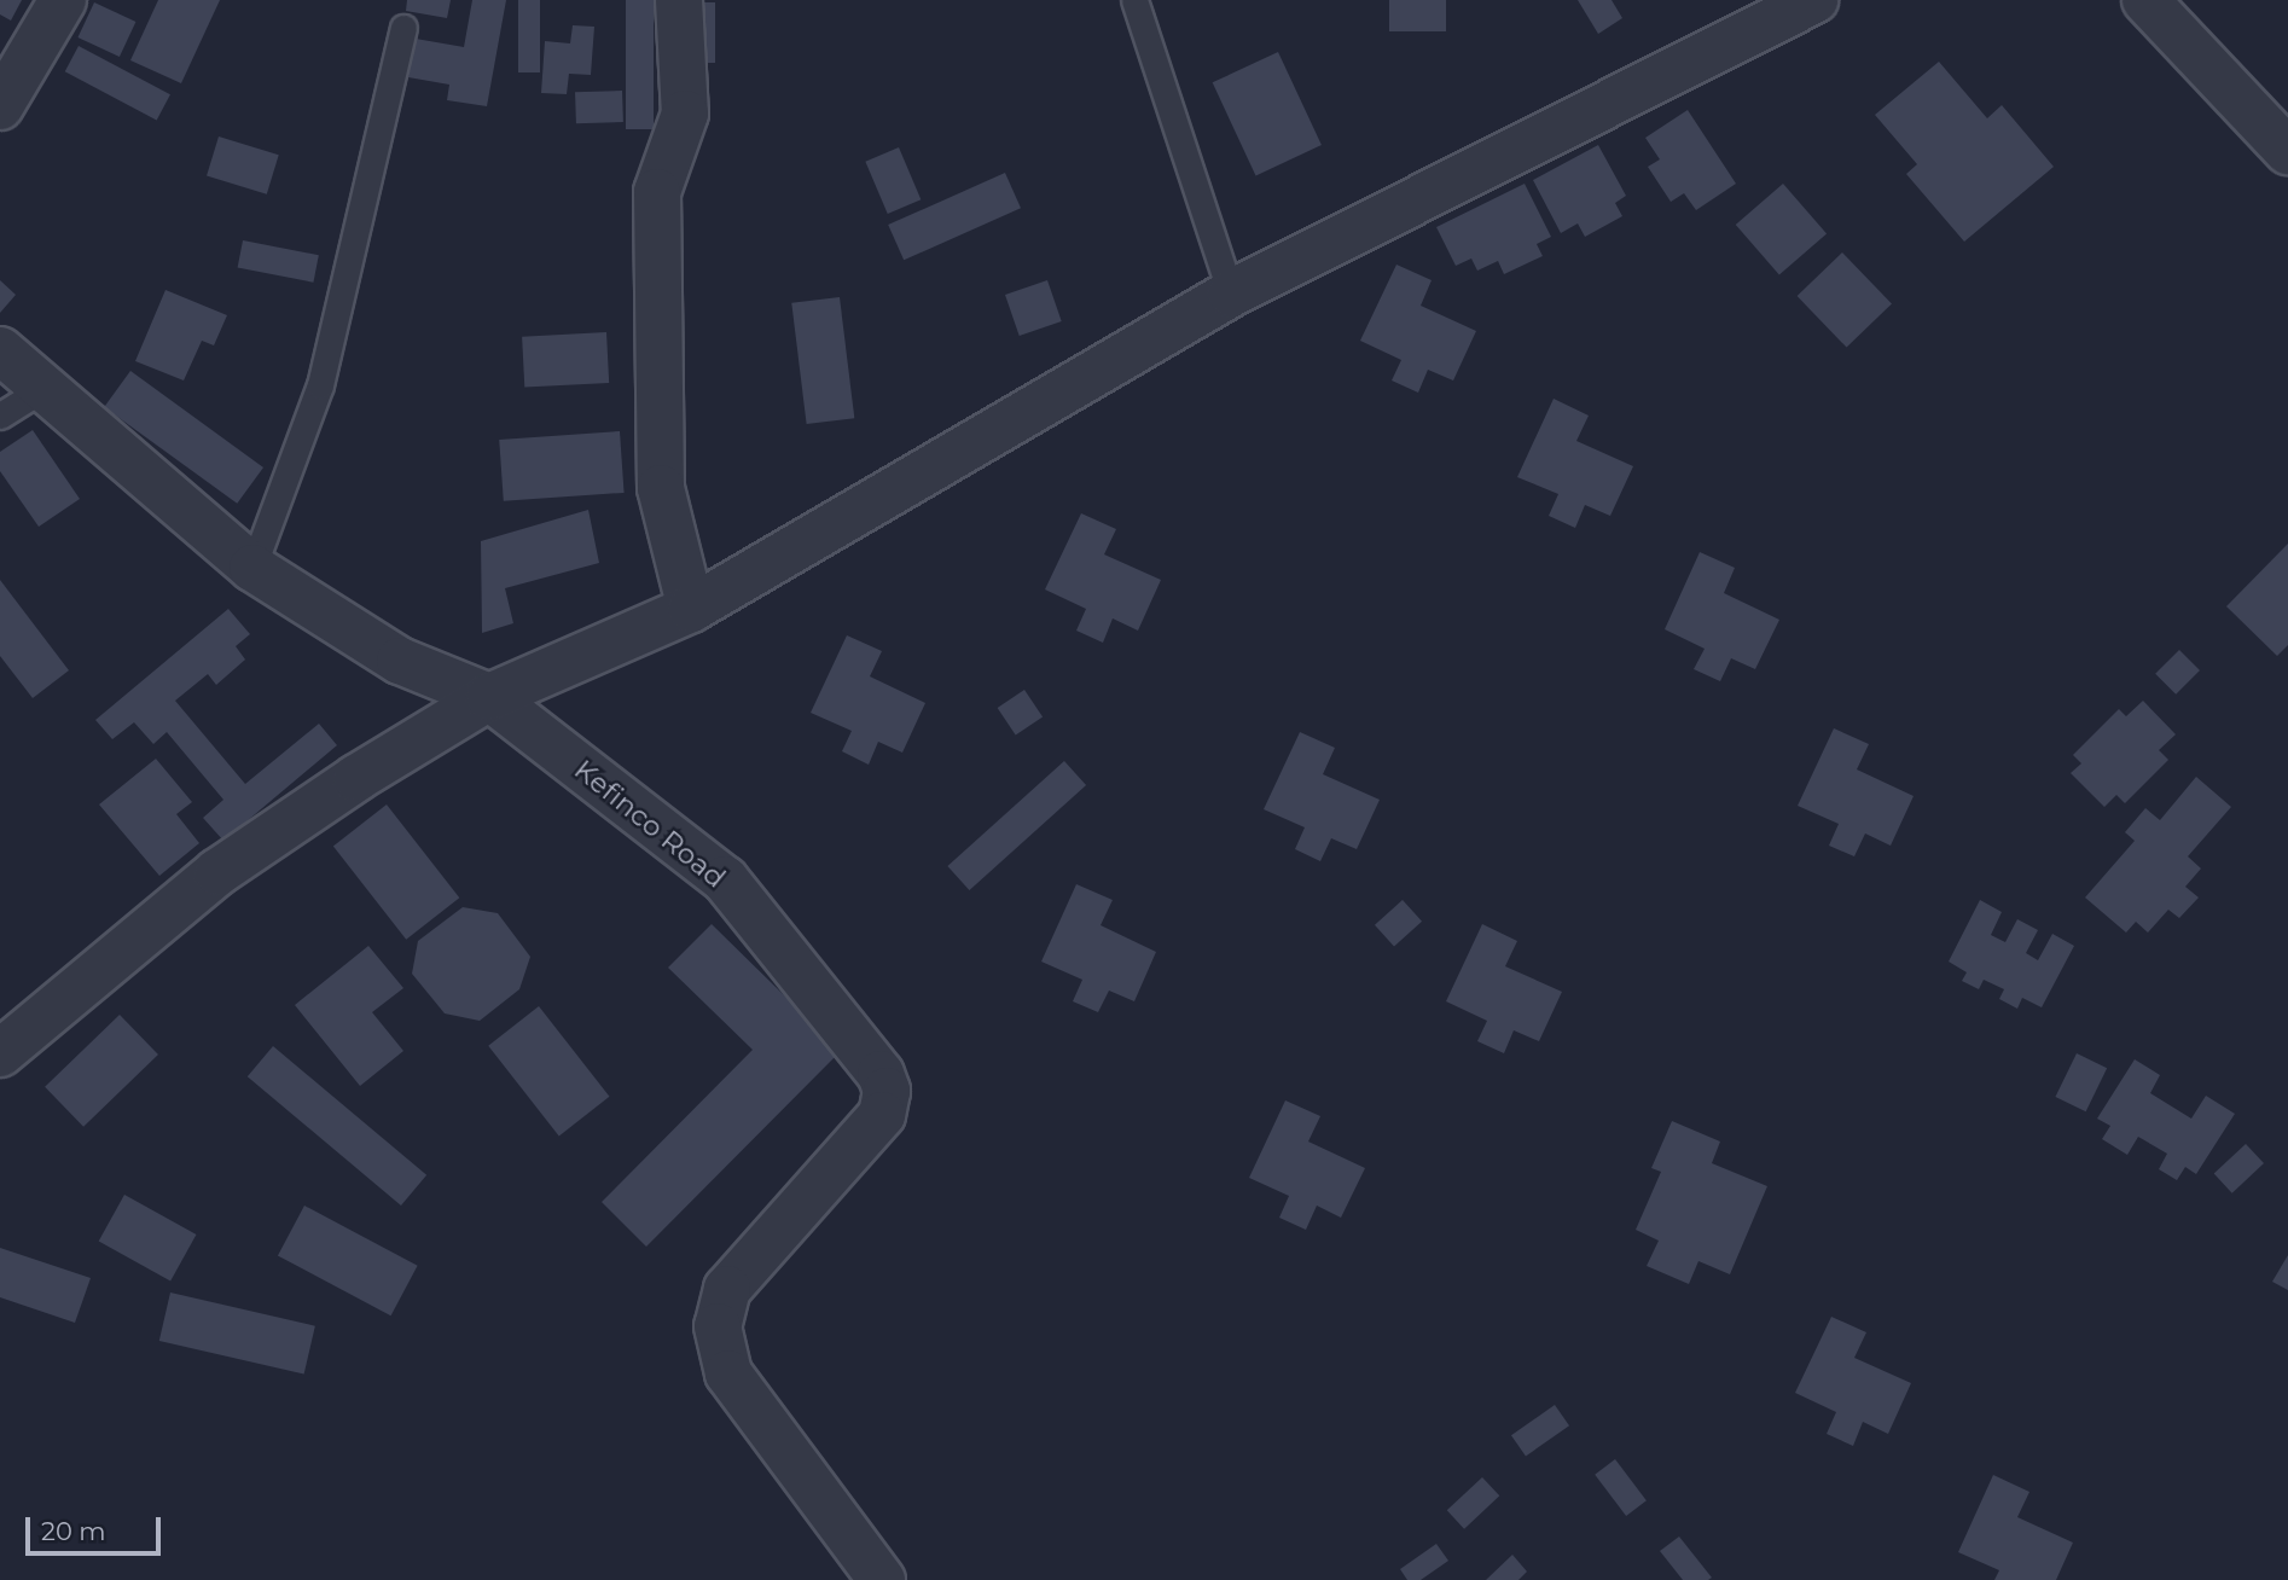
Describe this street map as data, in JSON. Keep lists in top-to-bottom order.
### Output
{
  "streets": {
    "street": ["Kefinco Road"]
  },
  "scale_bar": "20 m"
}
